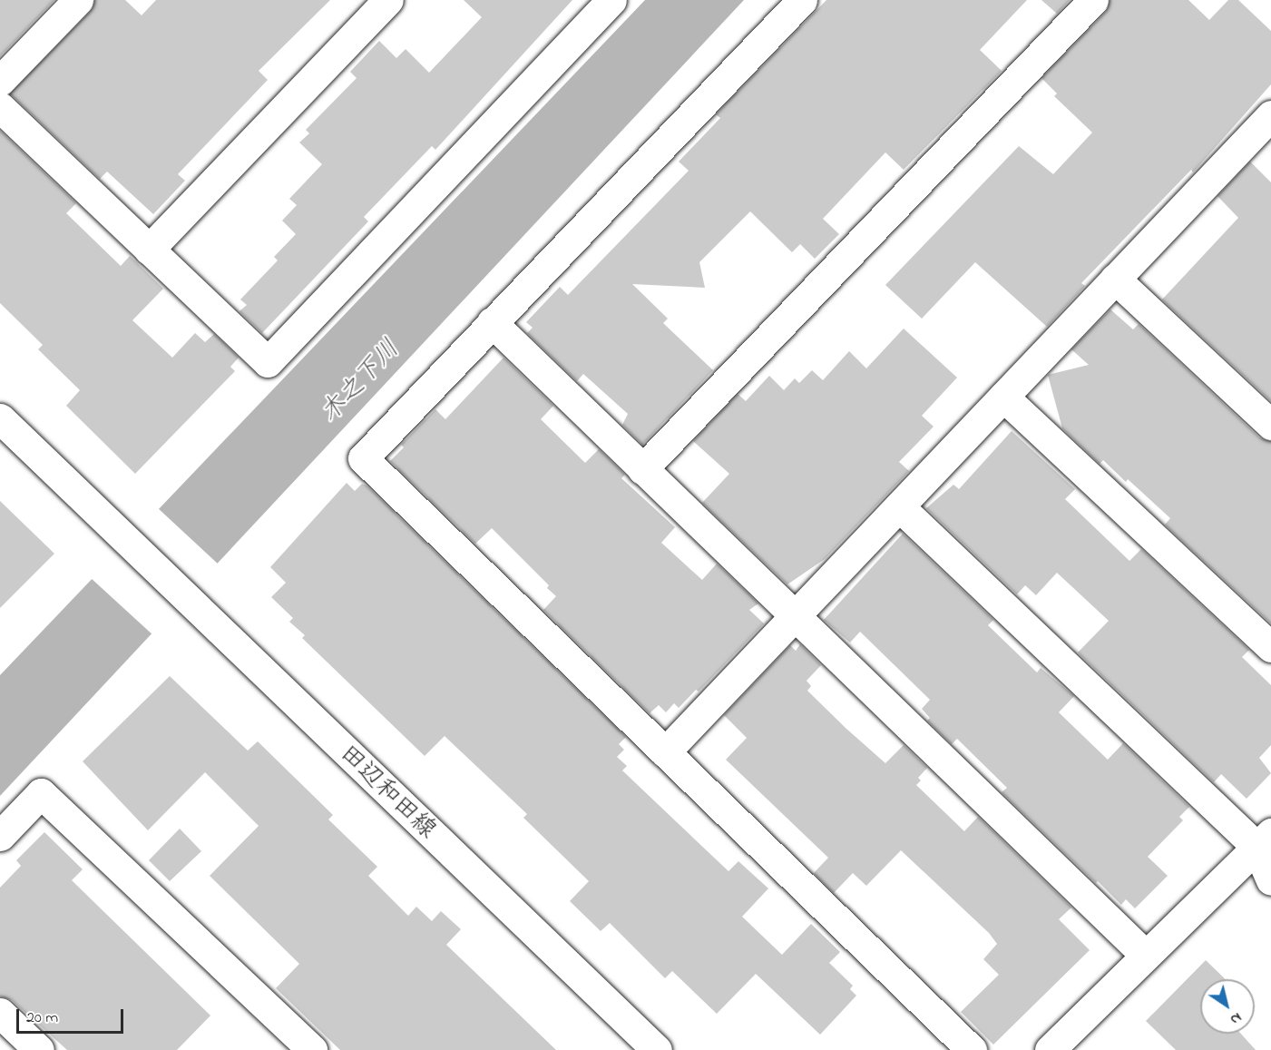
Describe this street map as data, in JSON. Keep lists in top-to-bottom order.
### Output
{
  "streets": {
    "street": ["田辺和田線"]
  },
  "water": ["木之下川"],
  "scale_bar": "20 m",
  "north": "bottom right"
}
